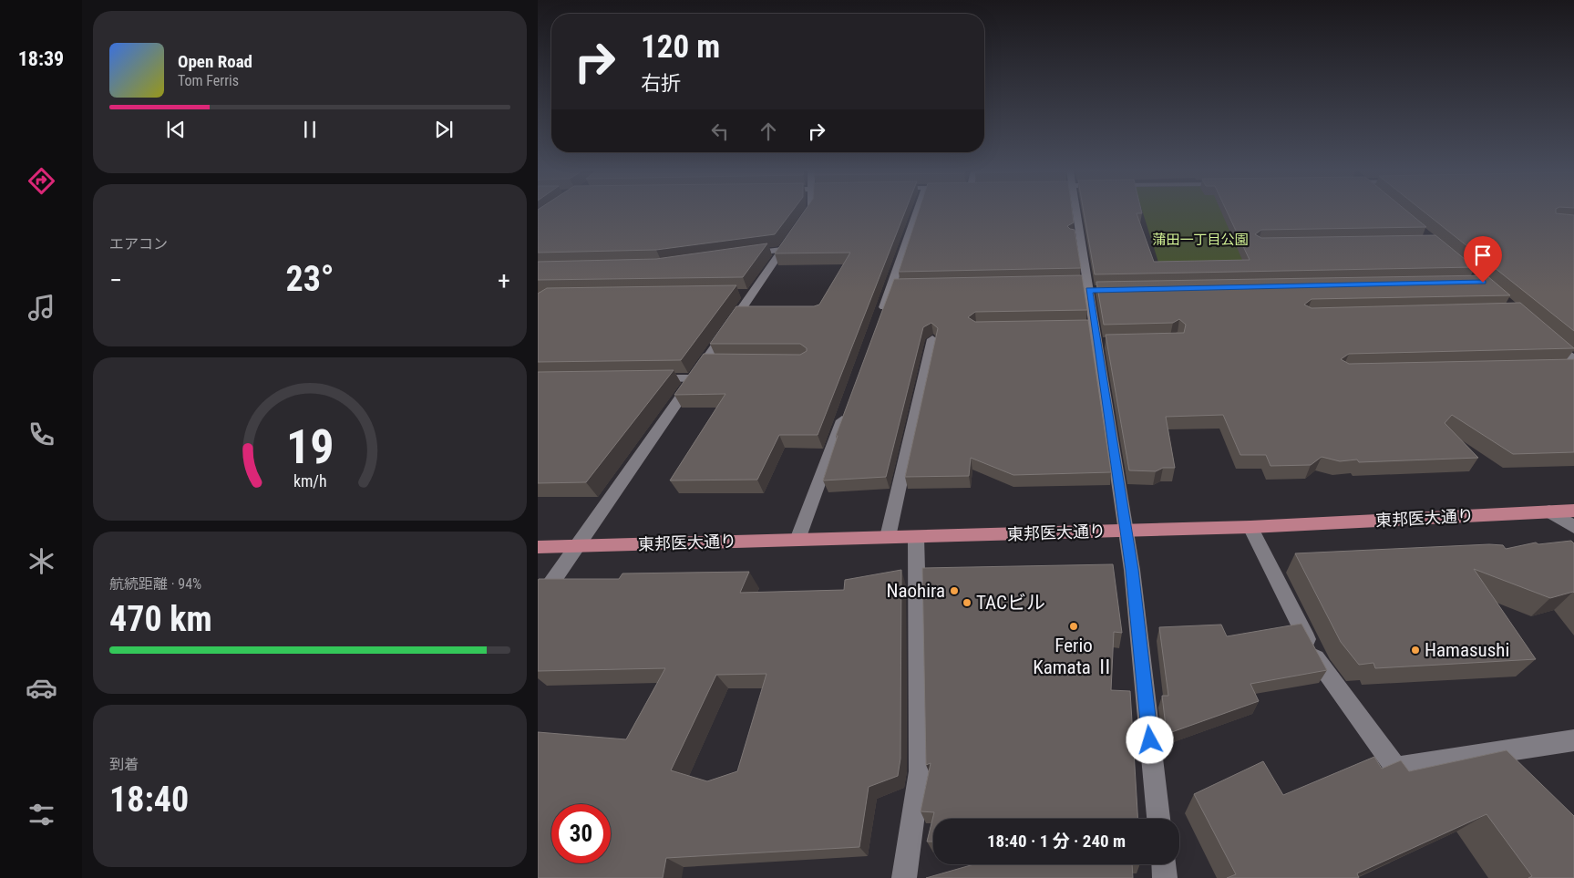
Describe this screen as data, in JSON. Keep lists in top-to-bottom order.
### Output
{
  "streets": {
    "main road": ["東邦医大通り"]
  },
  "parks": ["蒲田一丁目公園"],
  "places": [
    "Naohira",
    "TACビル",
    "Ferio Kamata Ⅱ",
    "Hamasushi"
  ],
  "page": {
    "tabs": "18:39",
    "turn": ["120 m", "右折"],
    "song": ["Open Road", "Tom Ferris"],
    "tile": [
      "エアコン",
      ["航続距離 · 94%", "470 km"],
      ["到着", "18:40"]
    ],
    "heat": ["−", "23°", "+"],
    "limit": "30",
    "trip": "18:40 · 1 分 · 240 m",
    "gauge": ["19", "km/h"]
  }
}
